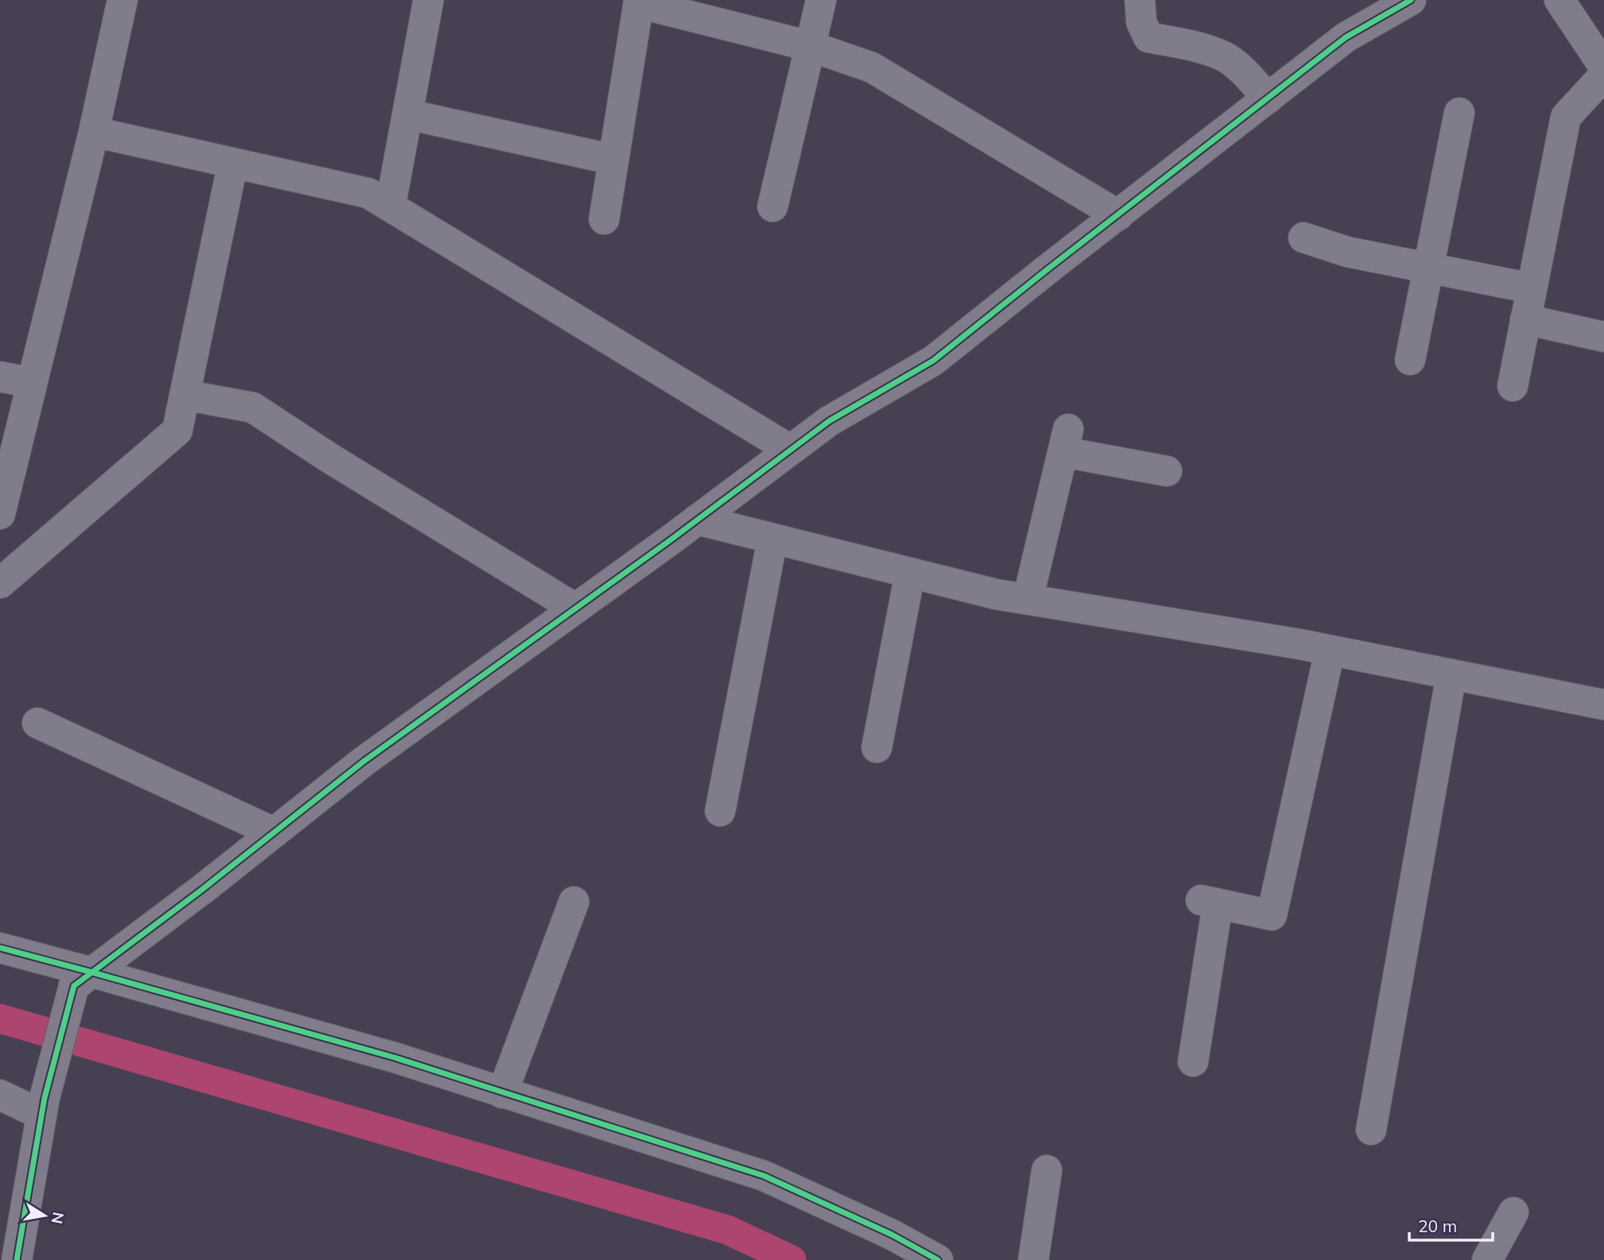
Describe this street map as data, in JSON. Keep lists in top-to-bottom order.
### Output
{
  "scale_bar": "20 m",
  "north": "right"
}
